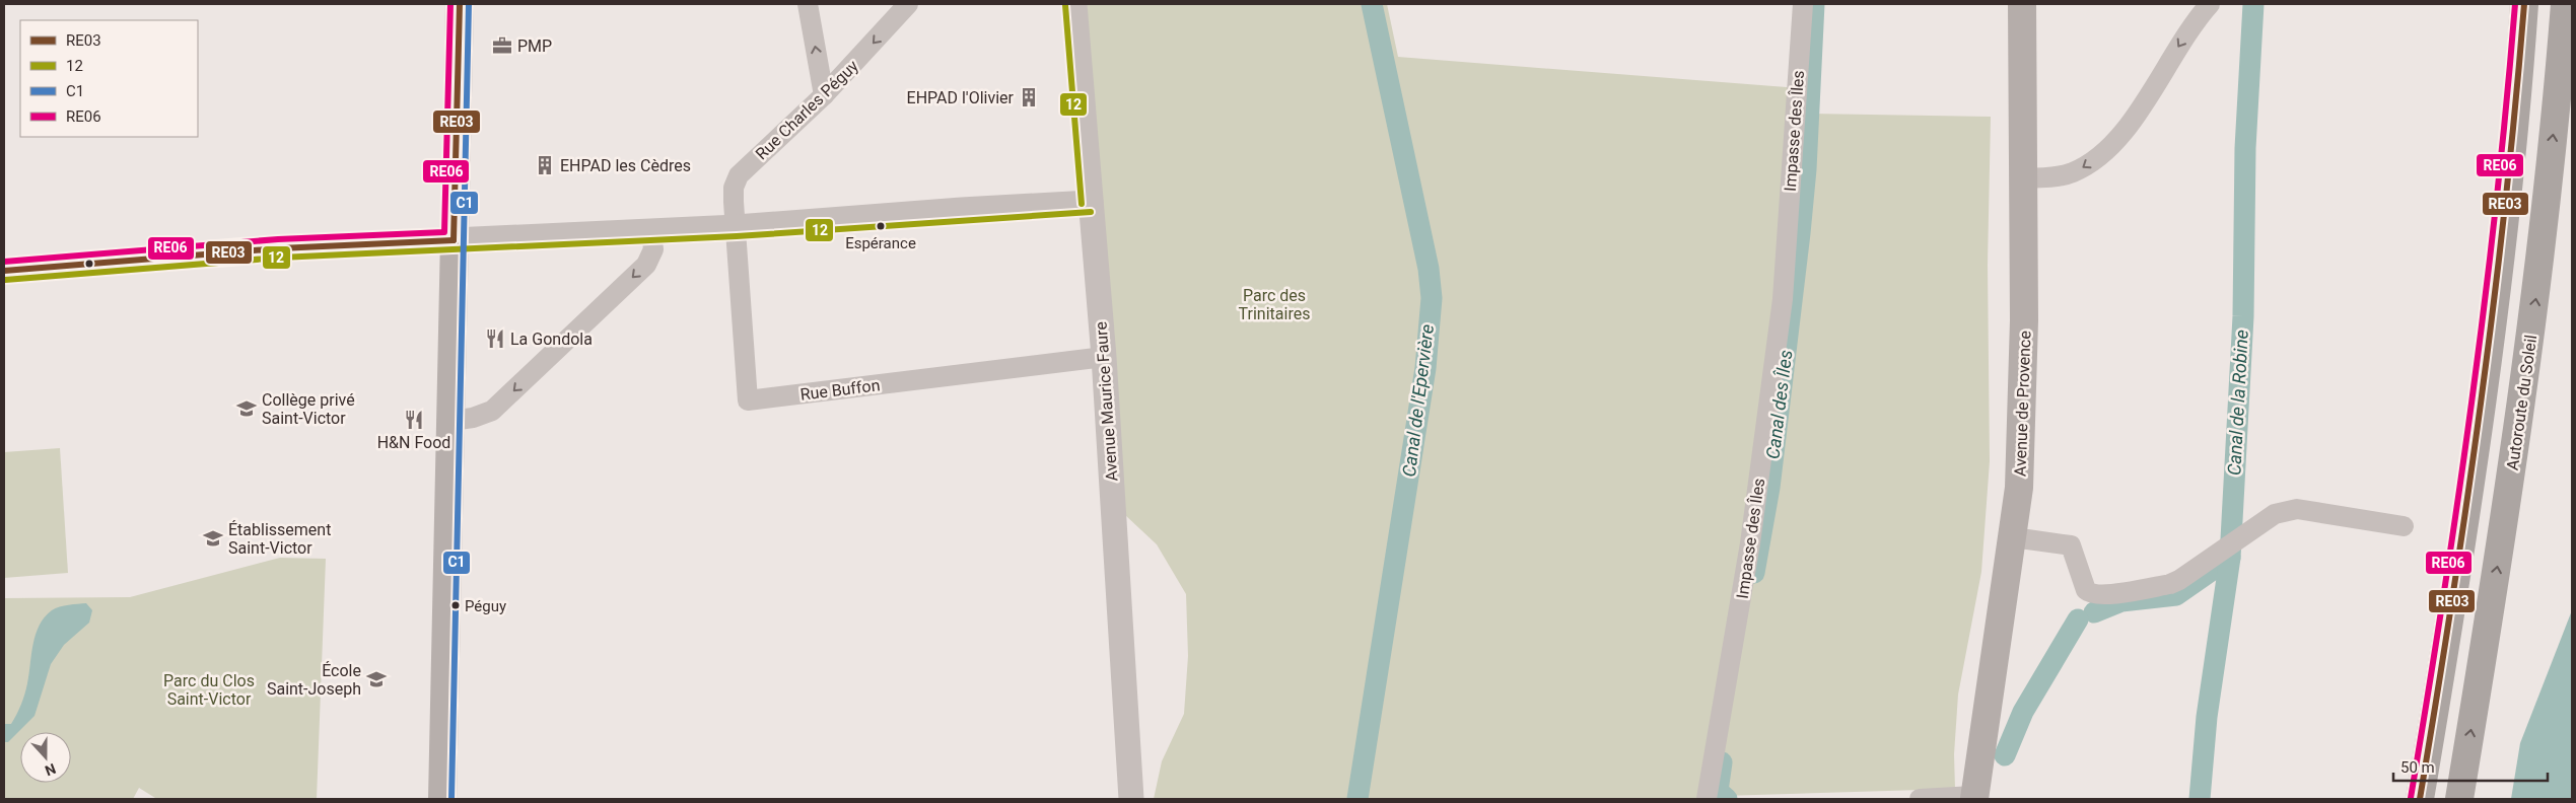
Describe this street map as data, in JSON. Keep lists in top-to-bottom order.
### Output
{
  "streets": {
    "highway": ["Autoroute du Soleil"],
    "main road": ["Avenue de Provence"],
    "street": [
      "Rue Charles Péguy",
      "Impasse des Îles",
      "Rue Buffon",
      "Avenue Maurice Faure"
    ]
  },
  "crossings": [
    ["Rue Charles Péguy", "Rue Buffon"],
    ["Rue Buffon", "Avenue Maurice Faure"]
  ],
  "one_way": ["Rue Charles Péguy"],
  "water": ["Canal de l'Epervière", "Canal de la Robine", "Canal des Îles"],
  "parks": ["Parc des Trinitaires", "Parc du Clos Saint-Victor"],
  "places": {
    "office": ["PMP"],
    "building": ["EHPAD l'Olivier", "EHPAD les Cèdres"],
    "other": ["Espérance", "Péguy"],
    "restaurant": ["La Gondola", "H&N Food"],
    "school or university": ["Collège privé Saint-Victor", "Établissement Saint-Victor", "École Saint-Joseph"]
  },
  "lines": [
    "transit line RE03",
    "transit line C1",
    "transit line RE06",
    "transit line 12"
  ],
  "legend": [
    "RE03",
    "12",
    "C1",
    "RE06"
  ],
  "scale_bar": "50 m",
  "north": "bottom"
}
